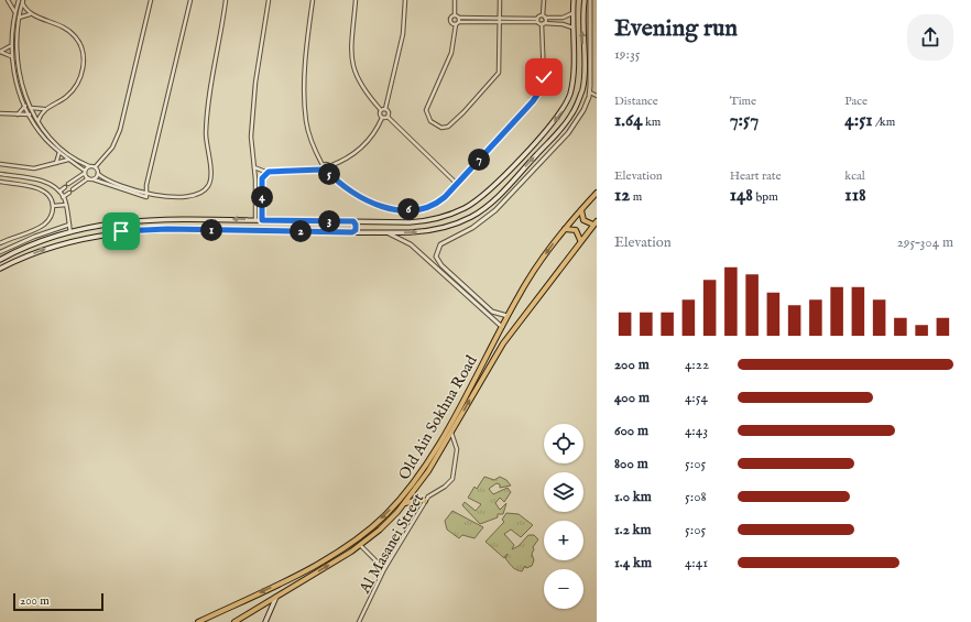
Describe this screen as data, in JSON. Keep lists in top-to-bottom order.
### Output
{
  "streets": {
    "main road": ["Old Ain Sokhna Road"],
    "street": ["Al Masanei Street"]
  },
  "crossings": [
    ["Old Ain Sokhna Road", "Al Masanei Street"]
  ],
  "scale_bar": "200 m",
  "page": {
    "heading": ["Evening run", "19:35"],
    "stats": [
      ["Distance", "1.64 km"],
      ["Time", "7:57"],
      ["Pace", "4:51 /km"],
      ["Elevation", "12 m"],
      ["Heart rate", "148 bpm"],
      ["kcal", "118"]
    ],
    "pins": [
      "7",
      "5",
      "4",
      "6",
      "3",
      "1",
      "2"
    ],
    "chart": ["Elevation", "295–304 m"],
    "list": [
      {
        "name": "200 m",
        "note": "4:22"
      },
      {
        "name": "400 m",
        "note": "4:54"
      },
      {
        "name": "600 m",
        "note": "4:43"
      },
      {
        "name": "800 m",
        "note": "5:05"
      },
      {
        "name": "1.0 km",
        "note": "5:08"
      },
      {
        "name": "1.2 km",
        "note": "5:05"
      },
      {
        "name": "1.4 km",
        "note": "4:41"
      }
    ],
    "map_buttons": ["+", "−"],
    "scale": "200 m"
  }
}
